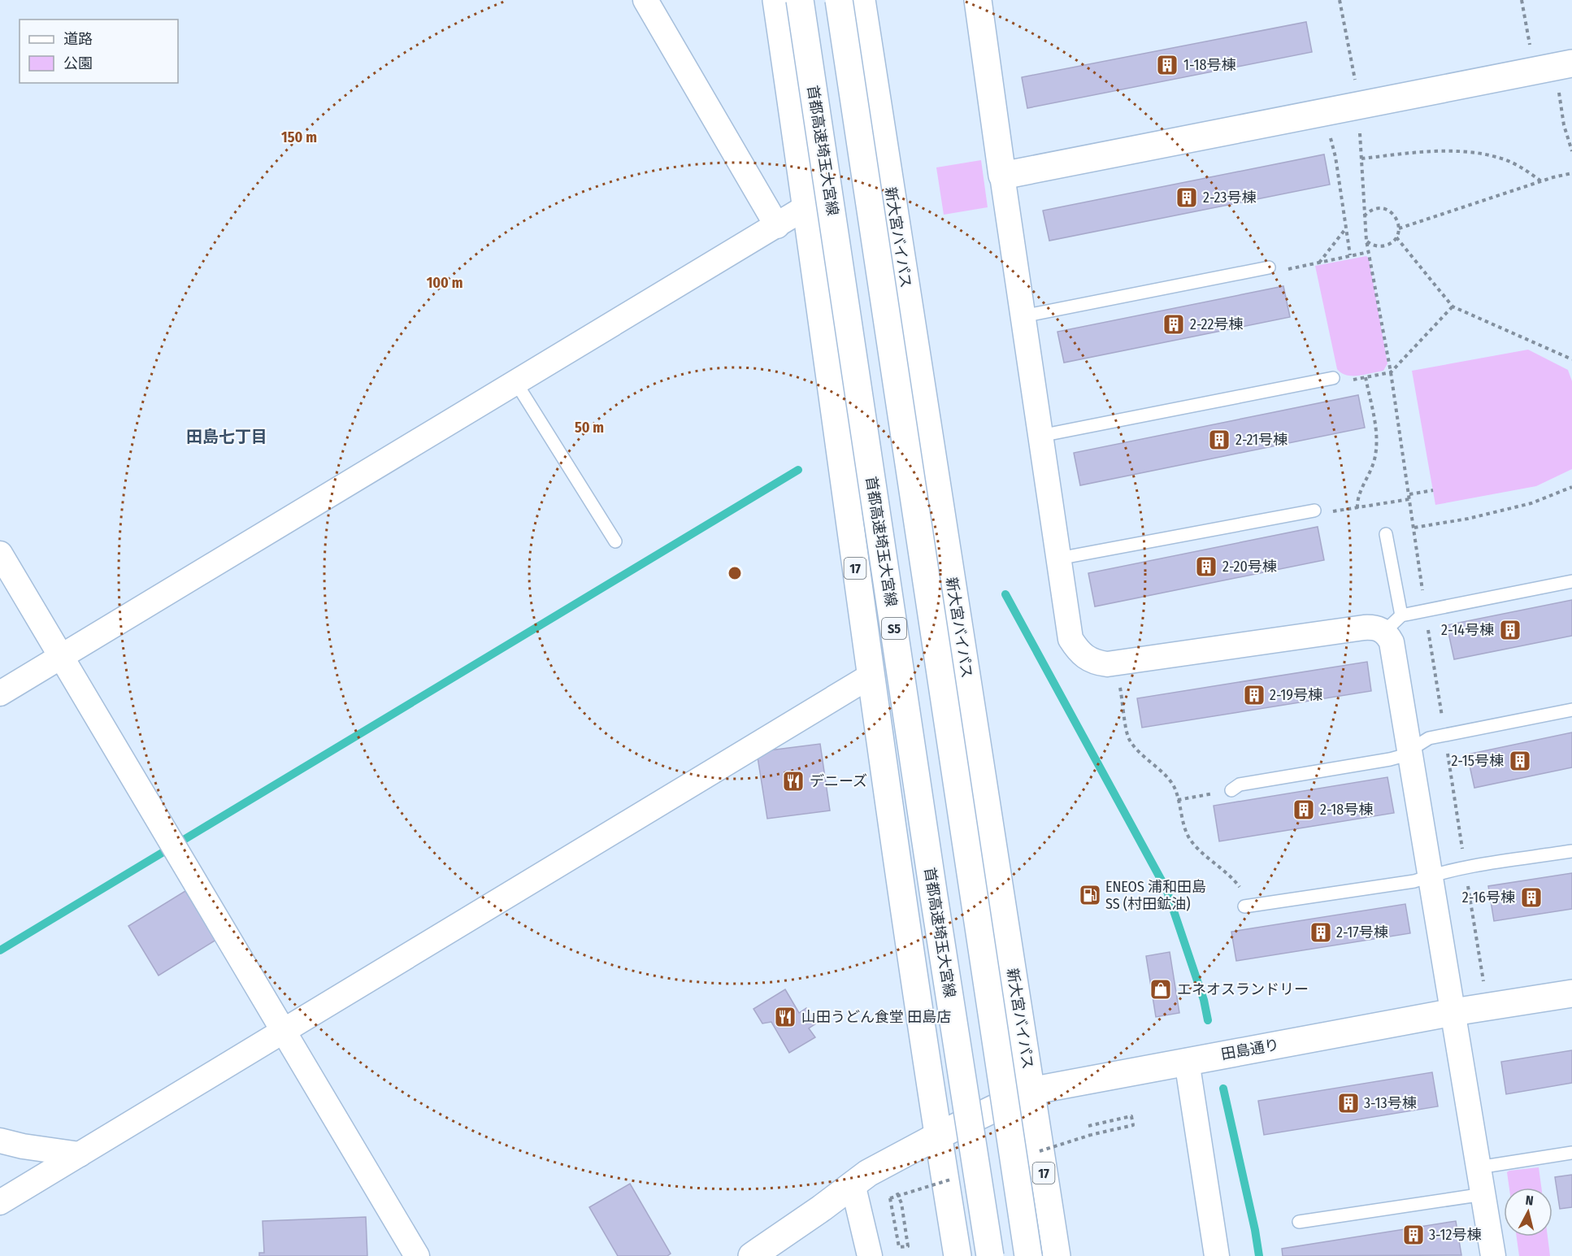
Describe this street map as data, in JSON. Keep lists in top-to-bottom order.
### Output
{
  "streets": {
    "main road": [
      "首都高速埼玉大宮線",
      "新大宮バイパス",
      "17",
      "S5",
      "田島通り"
    ]
  },
  "crossings": [
    ["新大宮バイパス", "田島通り"],
    ["17", "田島通り"]
  ],
  "districts": ["田島七丁目"],
  "places": {
    "building": [
      "1-18号棟",
      "2-23号棟",
      "2-22号棟",
      "2-21号棟",
      "2-20号棟",
      "2-14号棟",
      "2-19号棟",
      "2-15号棟",
      "2-18号棟",
      "2-16号棟",
      "2-17号棟",
      "3-13号棟",
      "3-12号棟"
    ],
    "restaurant": ["デニーズ", "山田うどん食堂 田島店"],
    "fuel station": ["ENEOS 浦和田島 SS (村田鉱油)"],
    "shop": ["エネオスランドリー"]
  },
  "legend": ["道路", "公園"],
  "north": "top",
  "rings": ["150 m", "100 m", "50 m"]
}
